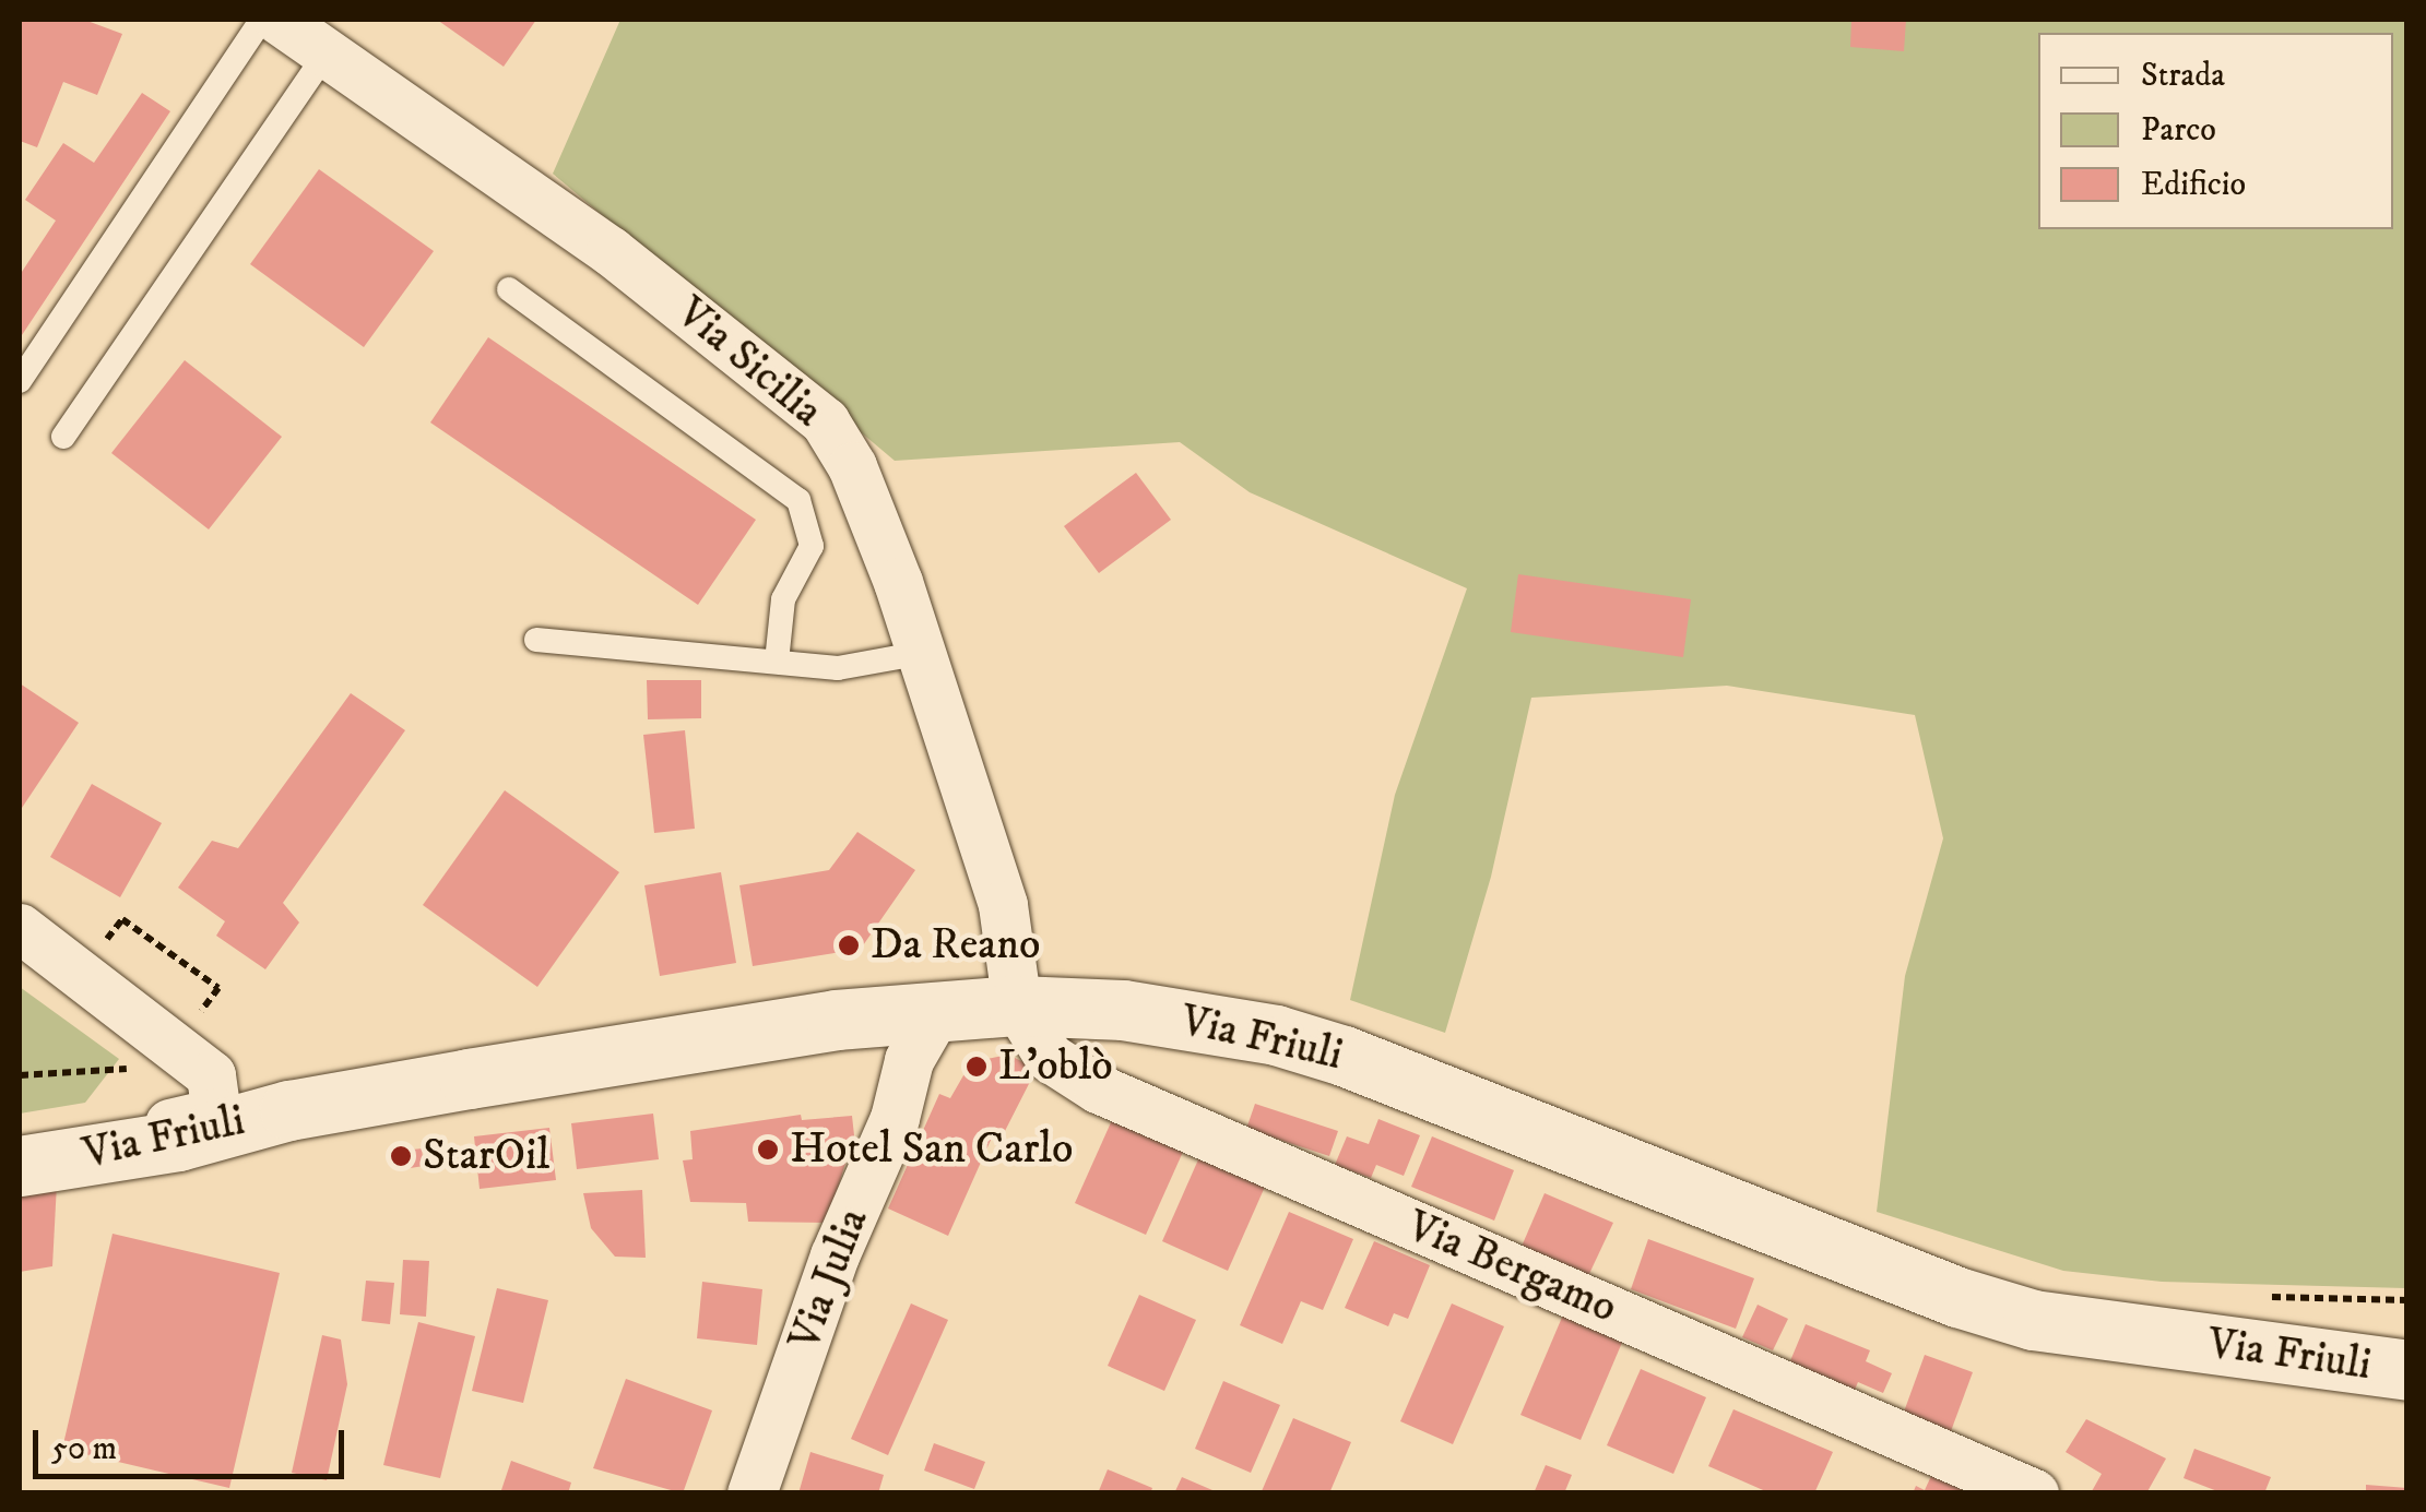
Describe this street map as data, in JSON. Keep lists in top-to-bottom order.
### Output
{
  "streets": {
    "street": [
      "Via Sicilia",
      "Via Friuli",
      "Via Bergamo",
      "Via Julia"
    ]
  },
  "crossings": [
    ["Via Sicilia", "Via Friuli"],
    ["Via Sicilia", "Via Bergamo"],
    ["Via Friuli", "Via Bergamo"],
    ["Via Friuli", "Via Julia"]
  ],
  "places": [
    "Da Reano",
    "L'oblò",
    "Hotel San Carlo",
    "StarOil"
  ],
  "legend": ["Strada", "Parco", "Edificio"],
  "scale_bar": "50 m"
}
